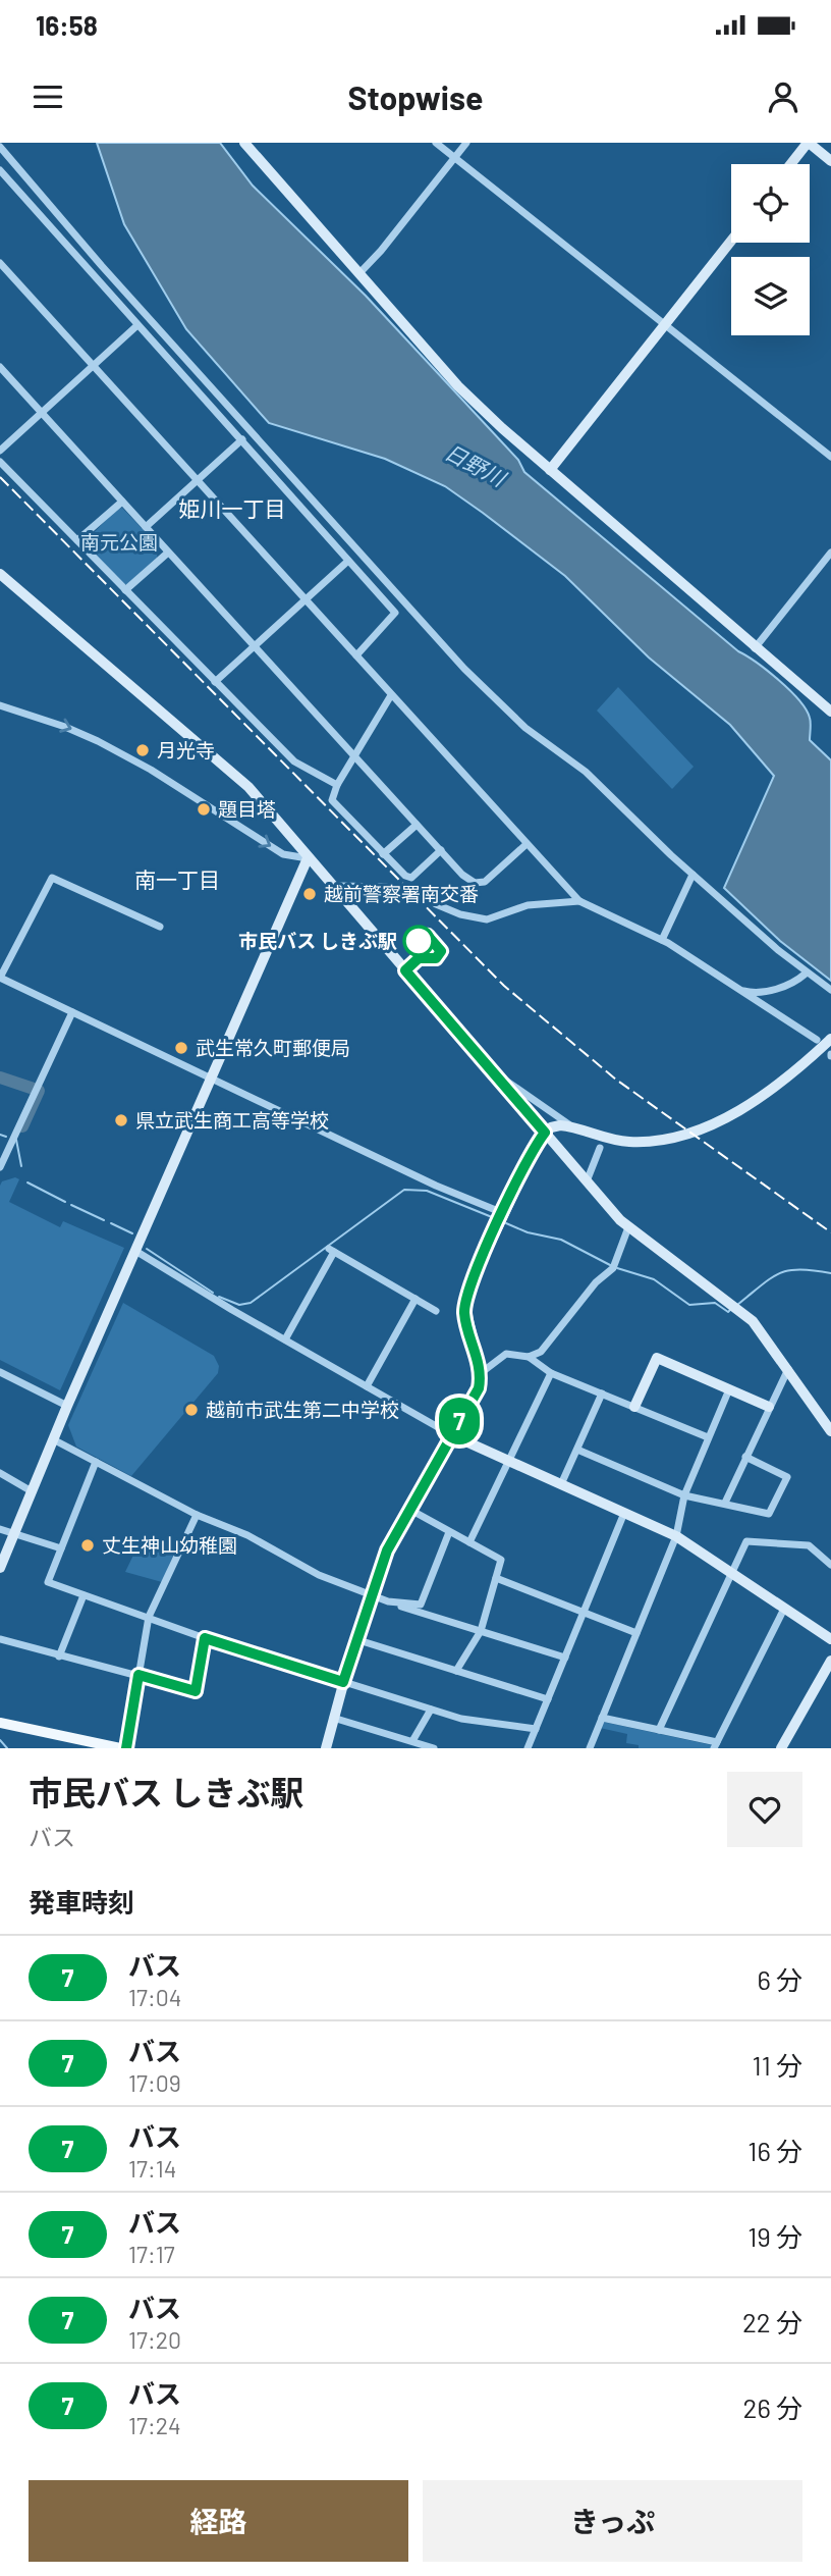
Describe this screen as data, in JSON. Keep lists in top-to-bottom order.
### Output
{
  "districts": ["姫川一丁目", "南一丁目"],
  "water": ["日野川"],
  "parks": ["南元公園"],
  "places": [
    "月光寺",
    "題目塔",
    "越前警察署南交番",
    "市民バス しきぶ駅",
    "武生常久町郵便局",
    "県立武生商工高等学校",
    "越前市武生第二中学校",
    "丈生神山幼稚園"
  ],
  "lines": ["bus line 7"],
  "page": {
    "status": "16:58",
    "header": "Stopwise",
    "on_map": "7",
    "heading": [
      ["市民バス しきぶ駅", "バス"],
      "発車時刻"
    ],
    "list": [
      {
        "mark": "7",
        "name": "バス",
        "note": "17:04",
        "value": "6 分"
      },
      {
        "mark": "7",
        "name": "バス",
        "note": "17:09",
        "value": "11 分"
      },
      {
        "mark": "7",
        "name": "バス",
        "note": "17:14",
        "value": "16 分"
      },
      {
        "mark": "7",
        "name": "バス",
        "note": "17:17",
        "value": "19 分"
      },
      {
        "mark": "7",
        "name": "バス",
        "note": "17:20",
        "value": "22 分"
      },
      {
        "mark": "7",
        "name": "バス",
        "note": "17:24",
        "value": "26 分"
      }
    ],
    "buttons": ["経路", "きっぷ"]
  }
}
